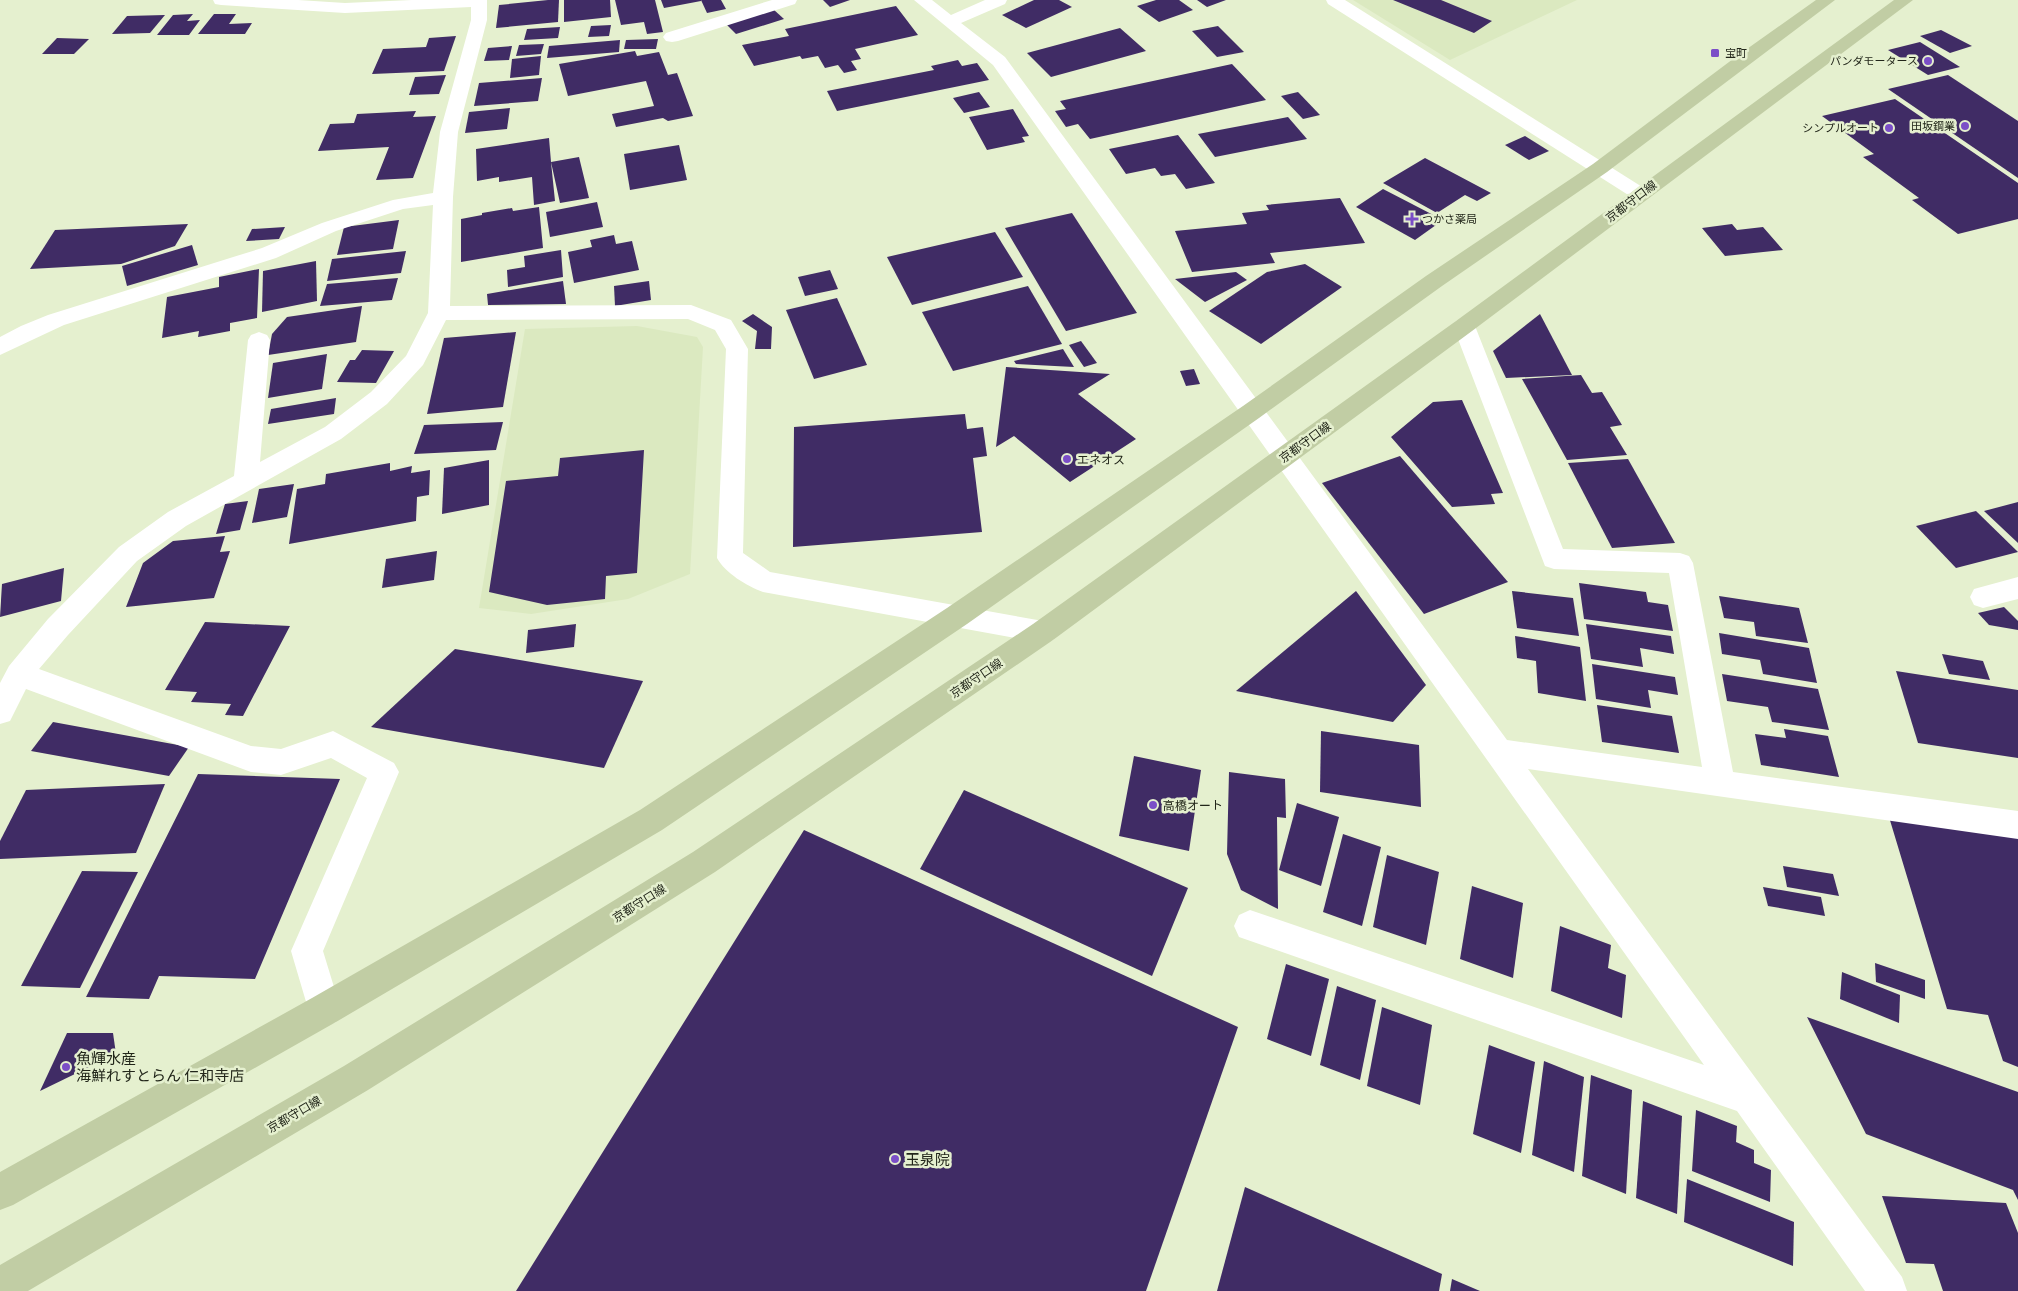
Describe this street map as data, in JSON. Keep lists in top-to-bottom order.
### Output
{
  "streets": {
    "main road": ["京都守口線"]
  },
  "places": {
    "transit": ["宝町"],
    "other": [
      "パンダモータース",
      "田坂鋼業",
      "シンプルオート",
      "エネオス",
      "高橋オート",
      "魚輝水産 海鮮れすとらん 仁和寺店",
      "玉泉院"
    ],
    "health": ["つかさ薬局"]
  }
}
